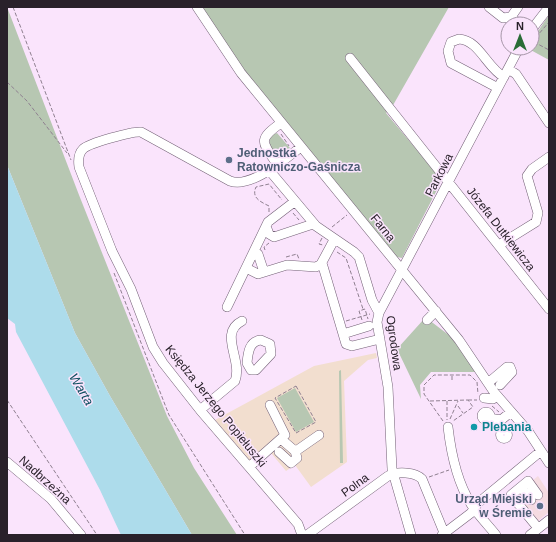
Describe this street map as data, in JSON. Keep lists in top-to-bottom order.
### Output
{
  "streets": {
    "street": [
      "Parkowa",
      "Farna",
      "Józefa Dutkiewicza",
      "Ogrodowa",
      "Księdza Jerzego Popiełuszki",
      "Nadbrzeżna",
      "Polna"
    ]
  },
  "crossings": [
    ["Parkowa", "Farna"],
    ["Parkowa", "Józefa Dutkiewicza"],
    ["Parkowa", "Ogrodowa"],
    ["Ogrodowa", "Księdza Jerzego Popiełuszki"],
    ["Ogrodowa", "Polna"]
  ],
  "water": ["Warta"],
  "places": ["Jednostka Ratowniczo-Gaśnicza", "Plebania", "Urząd Miejski w Śremie"],
  "north": "top"
}
